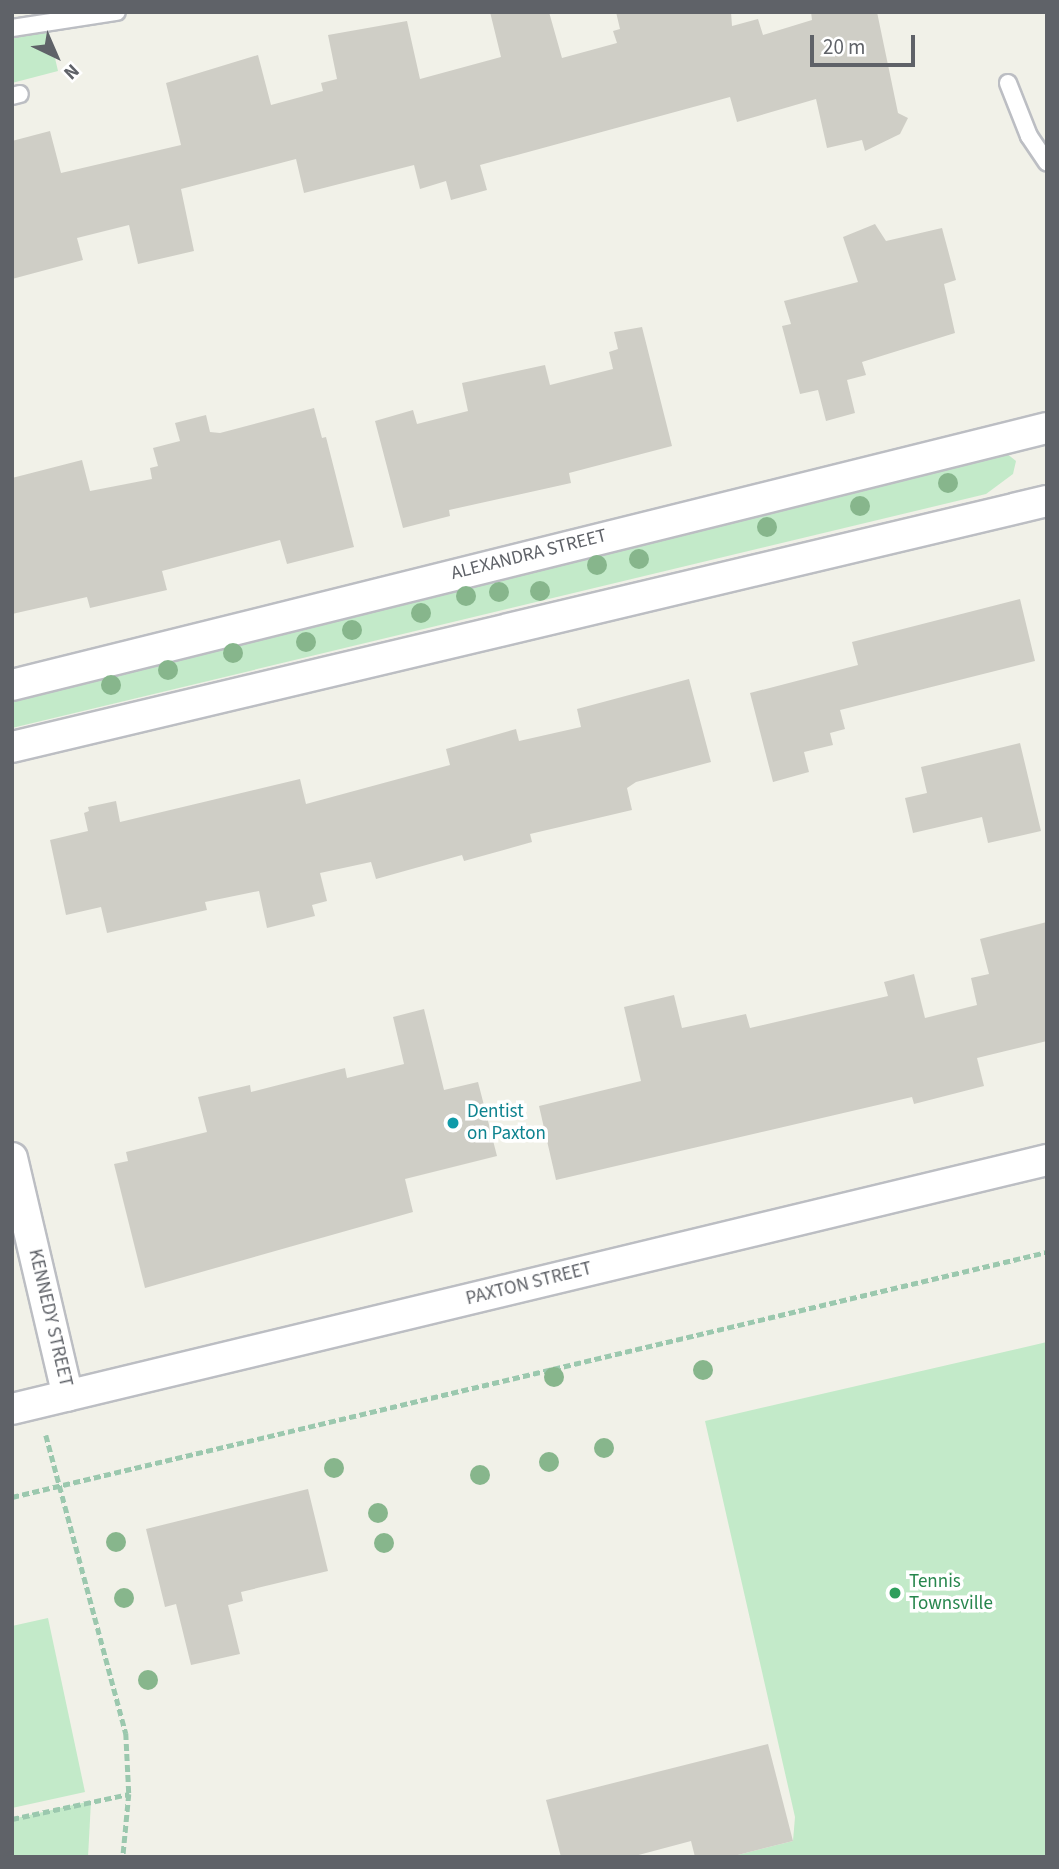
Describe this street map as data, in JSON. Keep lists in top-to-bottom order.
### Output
{
  "streets": {
    "street": ["ALEXANDRA STREET", "PAXTON STREET", "KENNEDY STREET"]
  },
  "crossings": [
    ["PAXTON STREET", "KENNEDY STREET"]
  ],
  "places": ["Dentist on Paxton", "Tennis Townsville"],
  "scale_bar": "20 m",
  "north": "bottom right"
}
